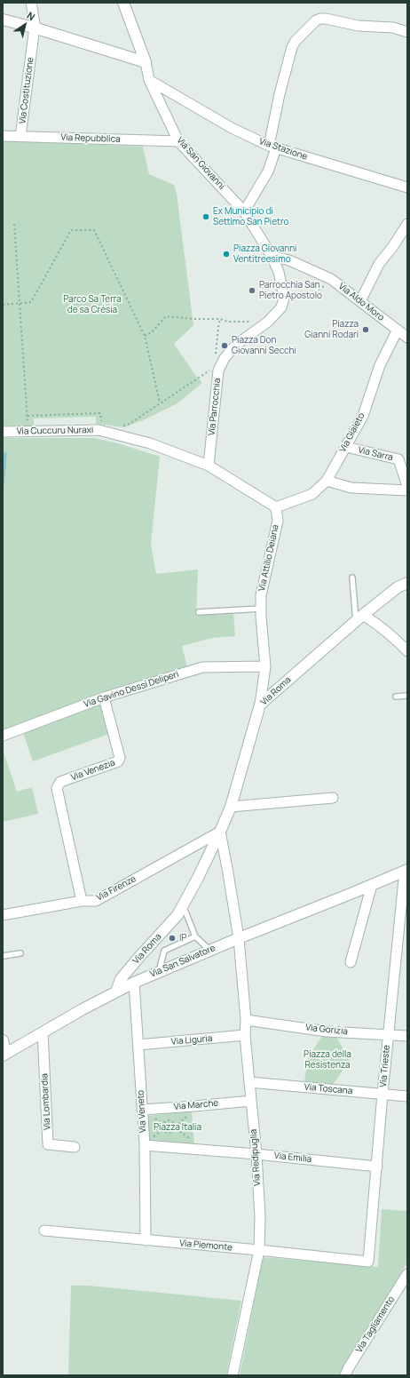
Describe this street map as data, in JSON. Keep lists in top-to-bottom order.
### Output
{
  "streets": {
    "street": [
      "Via Costituzione",
      "Via Repubblica",
      "Via Stazione",
      "Via San Giovanni",
      "Via Aldo Moro",
      "Via Parrocchia",
      "Via Cuccuru Nuraxi",
      "Via Gialeto",
      "Via Sarra",
      "Via Attilio Deiana",
      "Via Gavino Dessì Deliperi",
      "Via Roma",
      "Via Venezia",
      "Via Firenze",
      "Via San Salvatore",
      "Via Gorizia",
      "Via Liguria",
      "Via Trieste",
      "Via Toscana",
      "Via Lombardia",
      "Via Marche",
      "Via Veneto",
      "Via Redipuglia",
      "Via Emilia",
      "Via Piemonte",
      "Via Tagliamento"
    ]
  },
  "crossings": [
    ["Via Costituzione", "Via Repubblica"],
    ["Via Repubblica", "Via San Giovanni"],
    ["Via Stazione", "Via San Giovanni"],
    ["Via San Giovanni", "Via Aldo Moro"],
    ["Via Aldo Moro", "Via Gialeto"],
    ["Via Parrocchia", "Via Cuccuru Nuraxi"],
    ["Via Gialeto", "Via Sarra"],
    ["Via Gialeto", "Via Attilio Deiana"],
    ["Via Attilio Deiana", "Via Gavino Dessì Deliperi"],
    ["Via Attilio Deiana", "Via Roma"],
    ["Via Gavino Dessì Deliperi", "Via Venezia"],
    ["Via Roma", "Via Firenze"],
    ["Via Roma", "Via San Salvatore"],
    ["Via Venezia", "Via Firenze"],
    ["Via San Salvatore", "Via Trieste"],
    ["Via San Salvatore", "Via Lombardia"],
    ["Via San Salvatore", "Via Veneto"],
    ["Via San Salvatore", "Via Redipuglia"],
    ["Via Gorizia", "Via Trieste"],
    ["Via Gorizia", "Via Redipuglia"],
    ["Via Liguria", "Via Veneto"],
    ["Via Liguria", "Via Redipuglia"],
    ["Via Trieste", "Via Toscana"],
    ["Via Trieste", "Via Emilia"],
    ["Via Trieste", "Via Piemonte"],
    ["Via Toscana", "Via Redipuglia"],
    ["Via Marche", "Via Veneto"],
    ["Via Marche", "Via Redipuglia"],
    ["Via Veneto", "Via Emilia"],
    ["Via Veneto", "Via Piemonte"],
    ["Via Redipuglia", "Via Emilia"],
    ["Via Redipuglia", "Via Piemonte"]
  ],
  "parks": ["Parco Sa Terra de sa Crésia", "Piazza della Resistenza", "Piazza Italia"],
  "places": [
    "Ex Municipio di Settimo San Pietro",
    "Piazza Giovanni Ventitreesimo",
    "Parrocchia San Pietro Apostolo",
    "Piazza Gianni Rodari",
    "Piazza Don Giovanni Secchi",
    "IP"
  ],
  "north": "top right"
}
